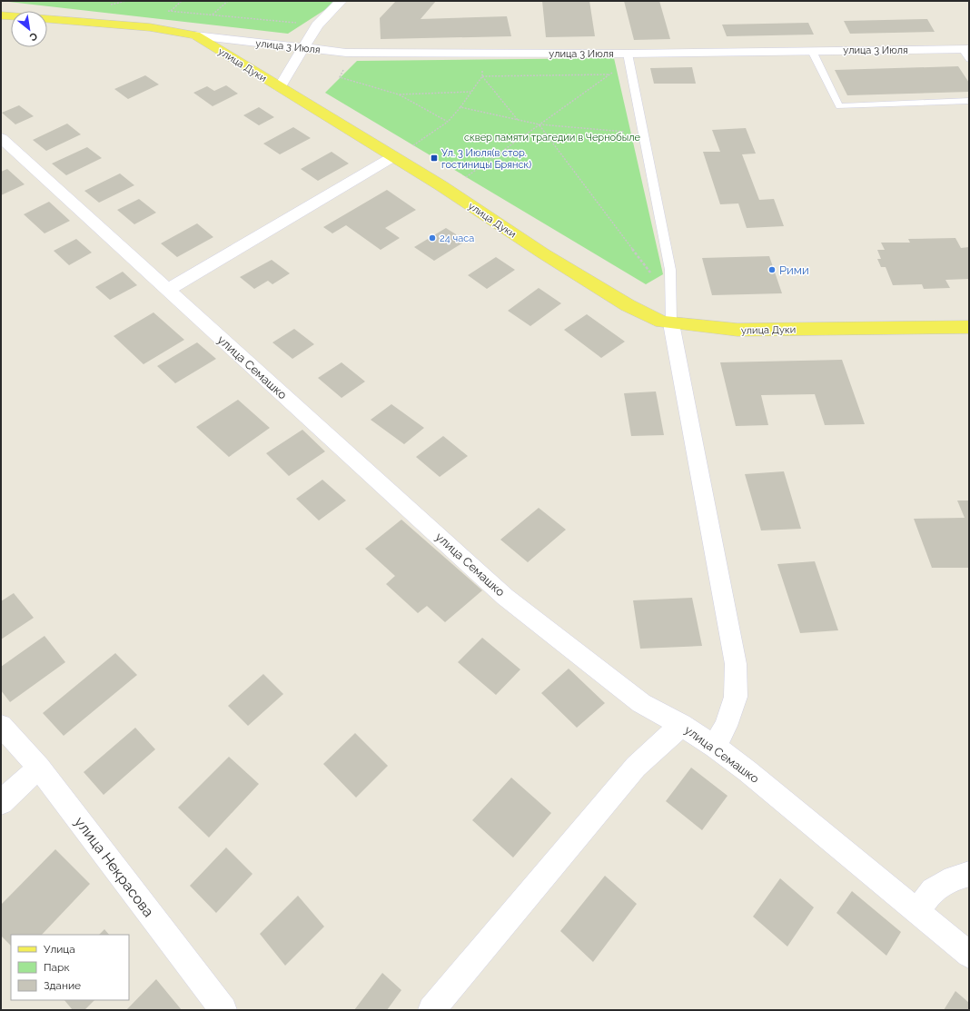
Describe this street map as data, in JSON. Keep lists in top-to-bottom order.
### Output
{
  "streets": {
    "main road": ["улица Дуки"],
    "street": ["улица 3 Июля", "улица Семашко", "улица Некрасова"]
  },
  "crossings": [
    ["улица 3 Июля", "улица Дуки"]
  ],
  "parks": ["сквер памяти трагедии в Чернобыле"],
  "places": {
    "transit": ["Ул. 3 Июля(в стор. гостиницы Брянск)"],
    "other": ["24 часа", "Рими"]
  },
  "legend": ["Улица", "Парк", "Здание"],
  "north": "bottom right"
}
